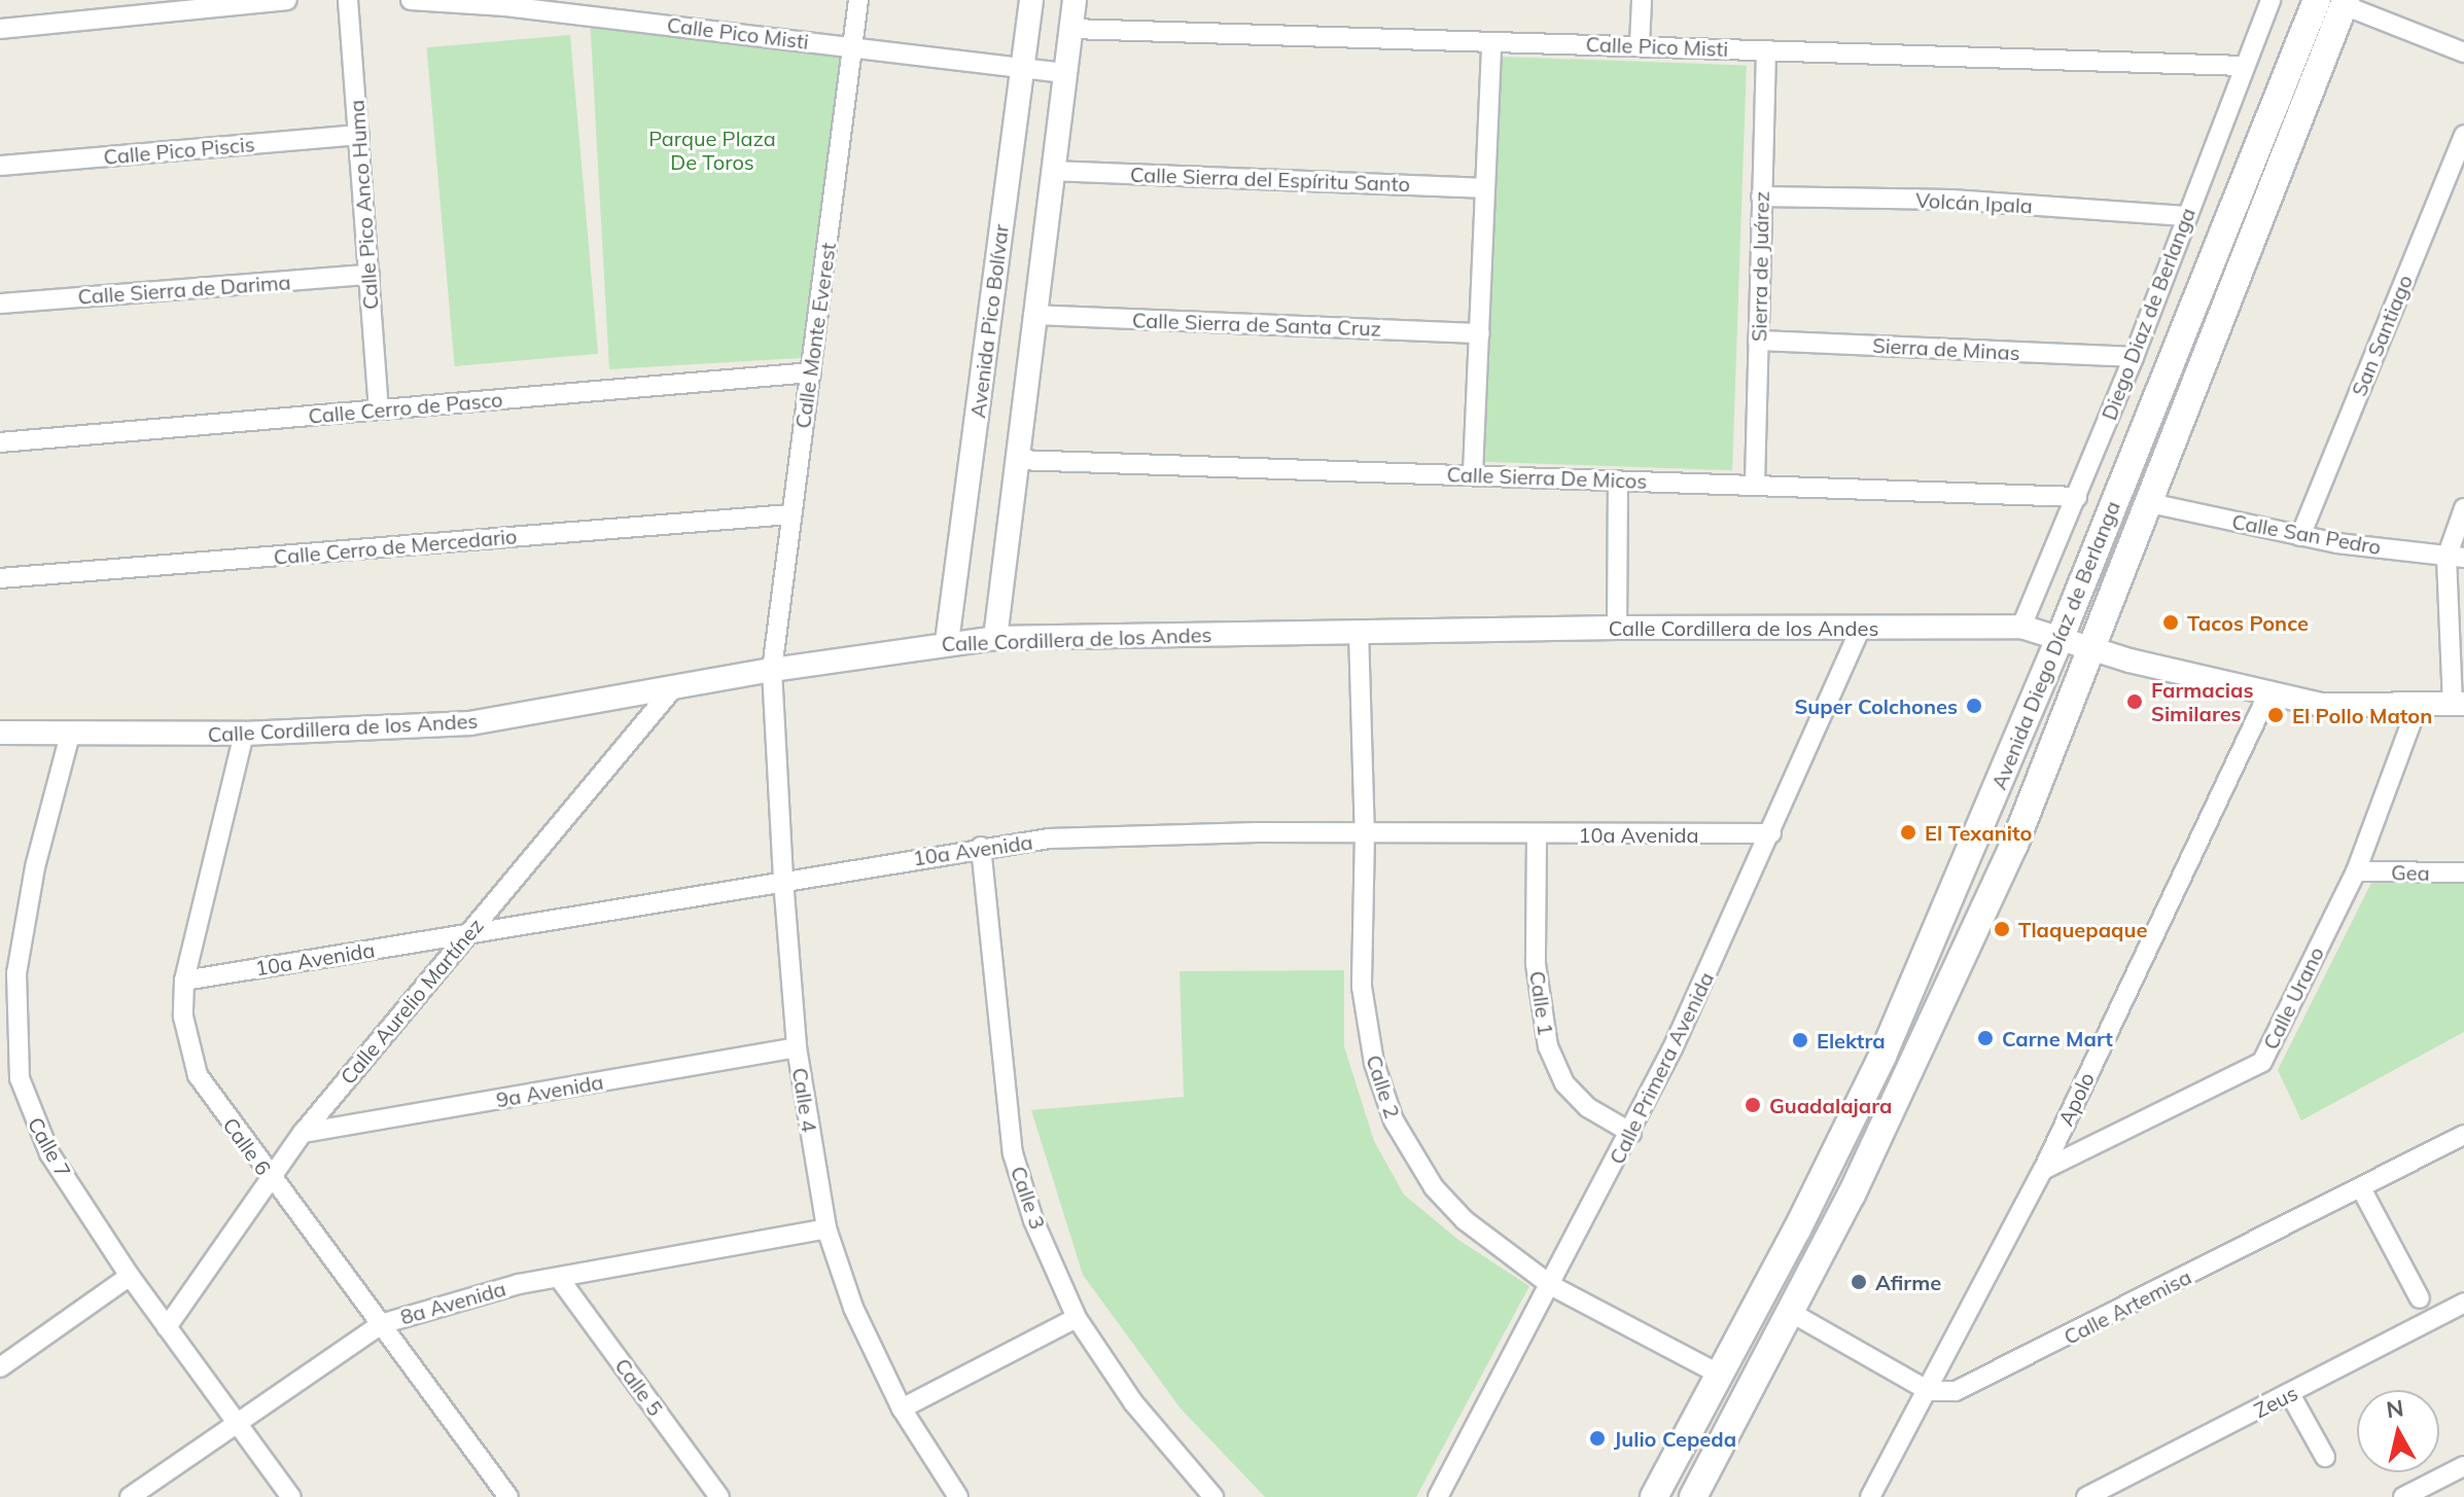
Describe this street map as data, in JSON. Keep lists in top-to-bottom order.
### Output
{
  "streets": {
    "main road": ["Avenida Diego Díaz de Berlanga"],
    "street": [
      "Calle Pico Misti",
      "Calle Pico Piscis",
      "Calle Sierra del Espíritu Santo",
      "Volcán Ipala",
      "Calle Pico Anco Huma",
      "Sierra de Juárez",
      "Calle Sierra de Darima",
      "Diego Diaz de Berlanga",
      "Avenida Pico Bolívar",
      "Calle Sierra de Santa Cruz",
      "Calle Monte Everest",
      "San Santiago",
      "Sierra de Minas",
      "Calle Cerro de Pasco",
      "Calle Sierra De Micos",
      "Calle San Pedro",
      "Calle Cerro de Mercedario",
      "Calle Cordillera de los Andes",
      "10a Avenida",
      "Gea",
      "Calle Urano",
      "Calle Aurelio Martínez",
      "Calle 1",
      "Calle Primera Avenida",
      "Calle 2",
      "9a Avenida",
      "Apolo",
      "Calle 4",
      "Calle 6",
      "Calle 7",
      "Calle 3",
      "8a Avenida",
      "Calle Artemisa",
      "Calle 5",
      "Zeus"
    ]
  },
  "crossings": [
    ["Calle Pico Misti", "Sierra de Juárez"],
    ["Calle Pico Misti", "Diego Diaz de Berlanga"],
    ["Calle Pico Misti", "Avenida Pico Bolívar"],
    ["Calle Pico Misti", "Calle Monte Everest"],
    ["Calle Pico Piscis", "Calle Pico Anco Huma"],
    ["Calle Sierra del Espíritu Santo", "Avenida Pico Bolívar"],
    ["Volcán Ipala", "Sierra de Juárez"],
    ["Volcán Ipala", "Diego Diaz de Berlanga"],
    ["Calle Pico Anco Huma", "Calle Sierra de Darima"],
    ["Calle Pico Anco Huma", "Calle Cerro de Pasco"],
    ["Sierra de Juárez", "Sierra de Minas"],
    ["Sierra de Juárez", "Calle Sierra De Micos"],
    ["Diego Diaz de Berlanga", "Sierra de Minas"],
    ["Diego Diaz de Berlanga", "Calle Sierra De Micos"],
    ["Diego Diaz de Berlanga", "Calle Cordillera de los Andes"],
    ["Avenida Pico Bolívar", "Calle Sierra de Santa Cruz"],
    ["Avenida Pico Bolívar", "Calle Sierra De Micos"],
    ["Avenida Pico Bolívar", "Calle Cordillera de los Andes"],
    ["Calle Monte Everest", "Calle Cerro de Pasco"],
    ["Calle Monte Everest", "Calle Cerro de Mercedario"],
    ["Calle Monte Everest", "Calle Cordillera de los Andes"],
    ["Calle Monte Everest", "Calle 4"],
    ["San Santiago", "Calle San Pedro"],
    ["Calle San Pedro", "Avenida Diego Díaz de Berlanga"],
    ["Calle Cordillera de los Andes", "Avenida Diego Díaz de Berlanga"],
    ["Calle Cordillera de los Andes", "Calle Urano"],
    ["Calle Cordillera de los Andes", "Calle Aurelio Martínez"],
    ["Calle Cordillera de los Andes", "Calle Primera Avenida"],
    ["Calle Cordillera de los Andes", "Calle 2"],
    ["Calle Cordillera de los Andes", "Apolo"],
    ["Calle Cordillera de los Andes", "Calle 4"],
    ["Calle Cordillera de los Andes", "Calle 6"],
    ["Calle Cordillera de los Andes", "Calle 7"],
    ["Avenida Diego Díaz de Berlanga", "Calle 2"],
    ["10a Avenida", "Calle Aurelio Martínez"],
    ["10a Avenida", "Calle 1"],
    ["10a Avenida", "Calle Primera Avenida"],
    ["10a Avenida", "Calle 2"],
    ["10a Avenida", "Calle 4"],
    ["10a Avenida", "Calle 6"],
    ["10a Avenida", "Calle 3"],
    ["Gea", "Calle Urano"],
    ["Calle Urano", "Apolo"],
    ["Calle Aurelio Martínez", "9a Avenida"],
    ["Calle Aurelio Martínez", "Calle 6"],
    ["Calle Aurelio Martínez", "Calle 7"],
    ["Calle 1", "Calle Primera Avenida"],
    ["Calle Primera Avenida", "Calle 2"],
    ["9a Avenida", "Calle 4"],
    ["Apolo", "Calle Artemisa"],
    ["Calle 4", "8a Avenida"],
    ["Calle 6", "8a Avenida"],
    ["Calle 7", "8a Avenida"],
    ["8a Avenida", "Calle 5"]
  ],
  "parks": ["Parque Plaza De Toros"],
  "places": [
    "Tacos Ponce",
    "Farmacias Similares",
    "Super Colchones",
    "El Pollo Maton",
    "El Texanito",
    "Tlaquepaque",
    "Carne Mart",
    "Elektra",
    "Guadalajara",
    "Afirme",
    "Julio Cepeda"
  ],
  "north": "top"
}
